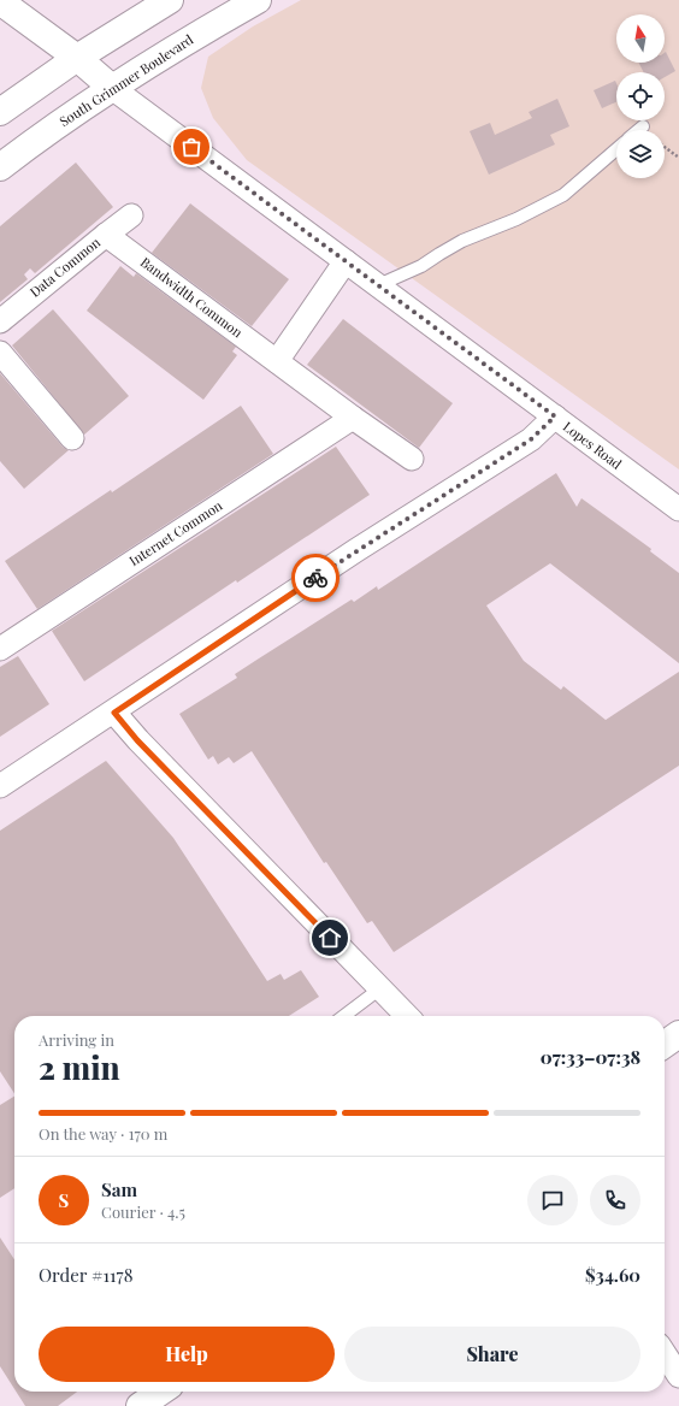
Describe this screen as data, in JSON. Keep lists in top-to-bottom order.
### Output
{
  "streets": {
    "main road": ["South Grimmer Boulevard"],
    "street": [
      "Data Common",
      "Bandwidth Common",
      "Lopes Road",
      "Internet Common"
    ]
  },
  "crossings": [
    ["South Grimmer Boulevard", "Lopes Road"],
    ["Data Common", "Bandwidth Common"],
    ["Bandwidth Common", "Internet Common"]
  ],
  "north": "top",
  "page": {
    "heading": ["2 min", "Arriving in", "07:33–07:38"],
    "panel": [
      "Sam",
      "Courier · 4.5",
      "Order #1178",
      "$34.60"
    ],
    "bar": "On the way · 170 m",
    "round": "S",
    "buttons": ["Help", "Share"]
  }
}
